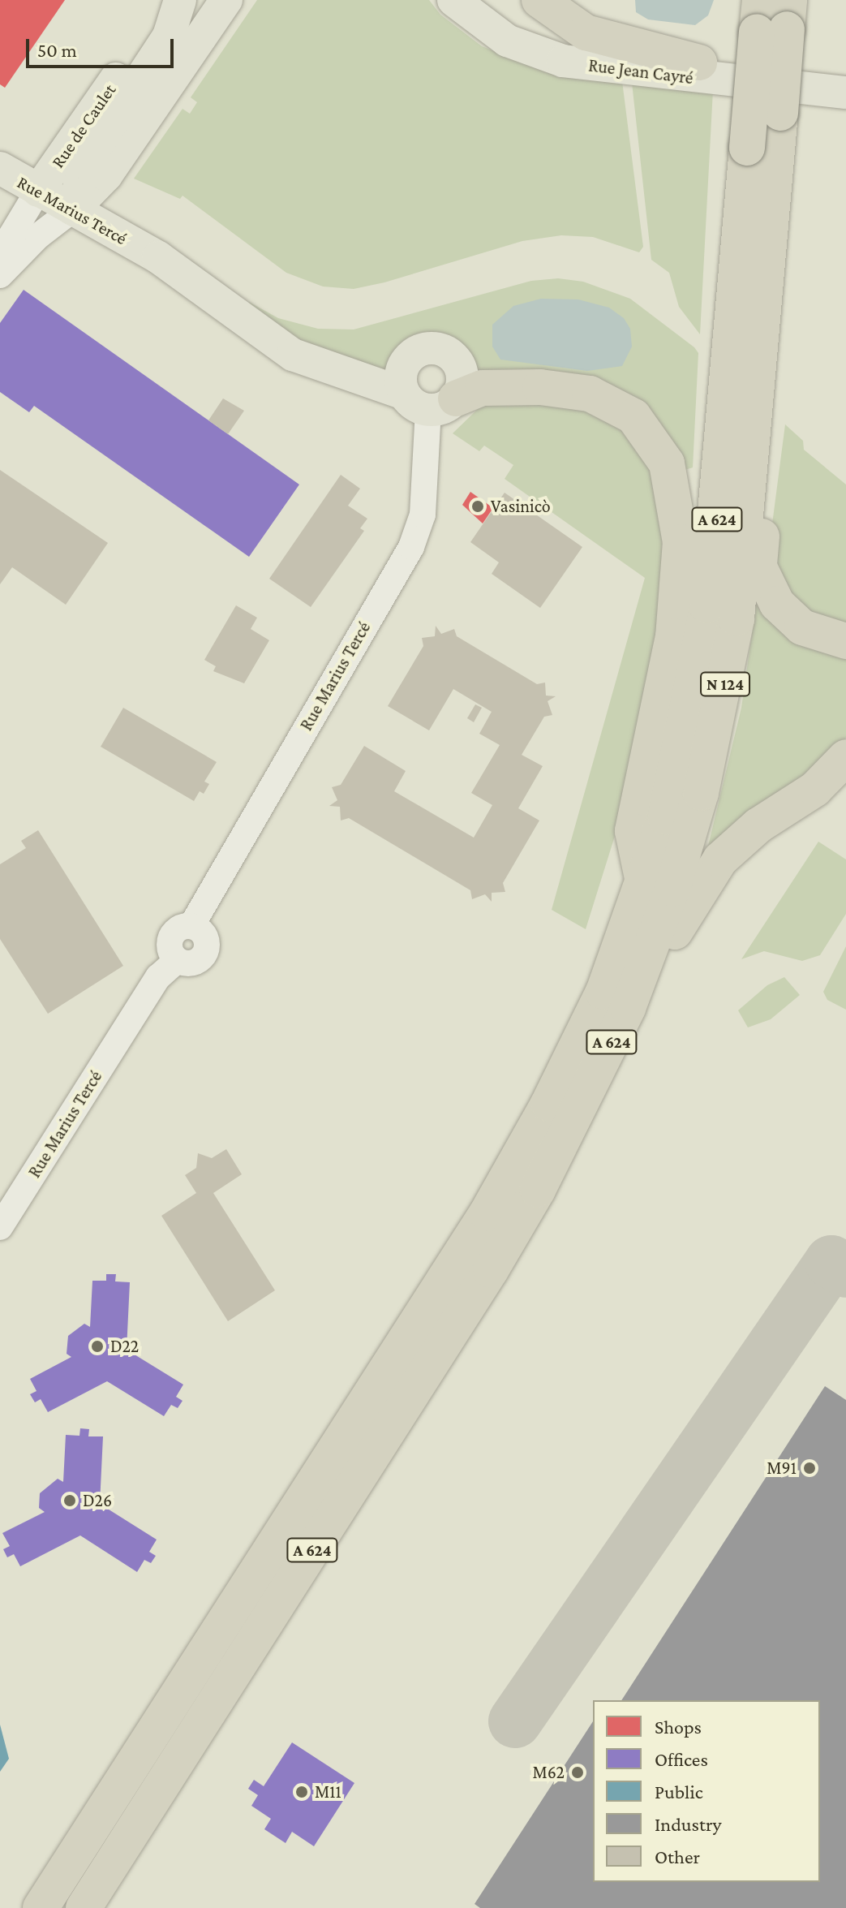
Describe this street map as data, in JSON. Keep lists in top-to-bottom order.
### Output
{
  "streets": {
    "highway": ["A 624", "N 124"],
    "main road": ["Rue Jean Cayré", "Rue de Caulet", "Rue Marius Tercé"]
  },
  "crossings": [
    ["Rue de Caulet", "Rue Marius Tercé"],
    ["A 624", "N 124"]
  ],
  "places": [
    "Vasinicò",
    "D22",
    "M91",
    "D26",
    "M62",
    "M11"
  ],
  "legend": [
    "Shops",
    "Offices",
    "Public",
    "Industry",
    "Other"
  ],
  "scale_bar": "50 m"
}
